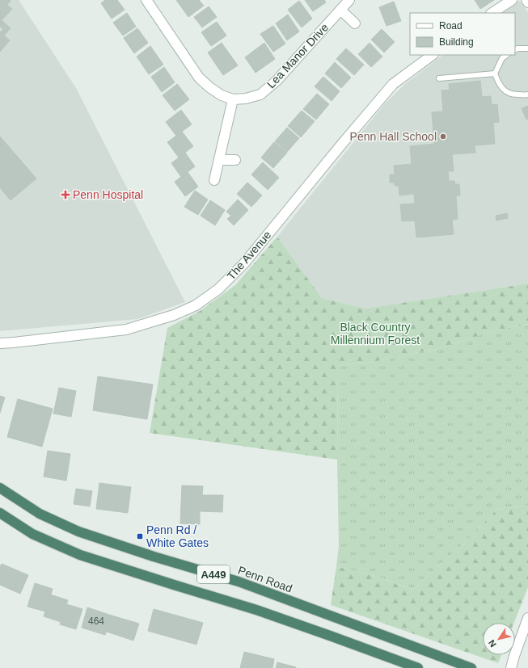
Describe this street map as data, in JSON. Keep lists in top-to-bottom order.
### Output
{
  "streets": {
    "highway": ["A449", "Penn Road"],
    "street": ["Lea Manor Drive", "The Avenue"]
  },
  "parks": ["Black Country Millennium Forest"],
  "places": {
    "other": ["Penn Hall School"],
    "health": ["Penn Hospital"],
    "transit": ["Penn Rd / White Gates"]
  },
  "house_numbers": ["464"],
  "legend": ["Road", "Building"],
  "north": "bottom left"
}
